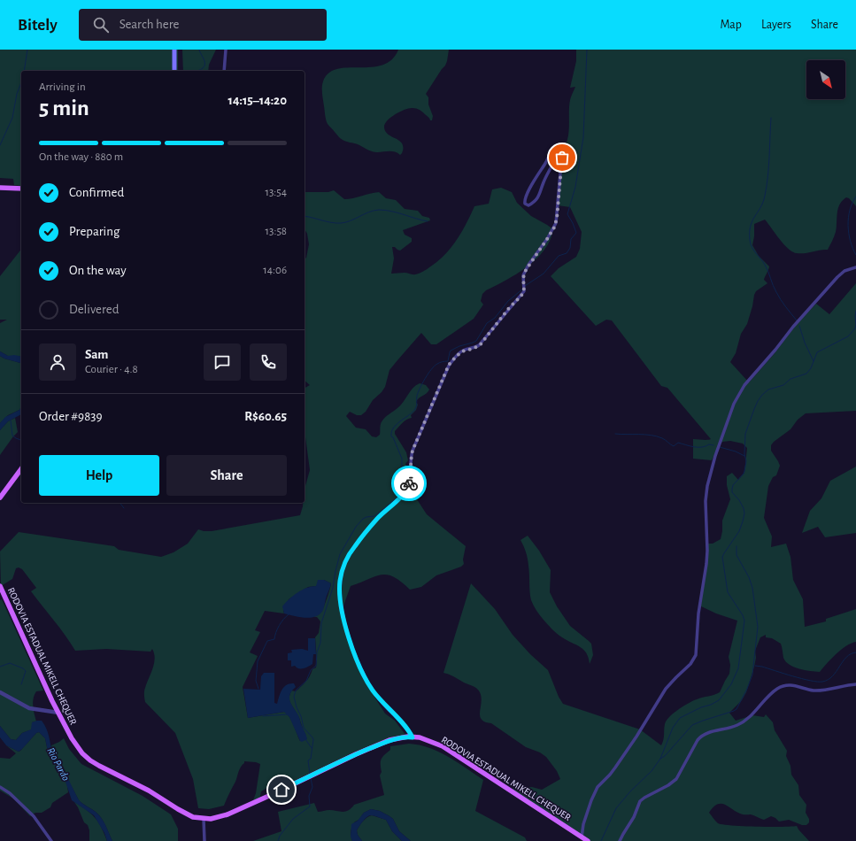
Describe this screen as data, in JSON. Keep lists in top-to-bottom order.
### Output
{
  "streets": {
    "main road": ["RODOVIA ESTADUAL MIKELL CHEQUER"]
  },
  "water": ["Rio Pardo"],
  "north": "bottom right",
  "page": {
    "header": "Bitely",
    "search": "Search here",
    "nav": ["Map", "Layers", "Share"],
    "heading": ["5 min", "Arriving in", "14:15–14:20"],
    "panel": [
      "Sam",
      "Courier · 4.8",
      "Order #9839",
      "R$60.65"
    ],
    "bar": "On the way · 880 m",
    "list": [
      ["Confirmed", "13:54"],
      ["Preparing", "13:58"],
      ["On the way", "14:06"],
      "Delivered"
    ],
    "buttons": ["Help", "Share"]
  }
}
